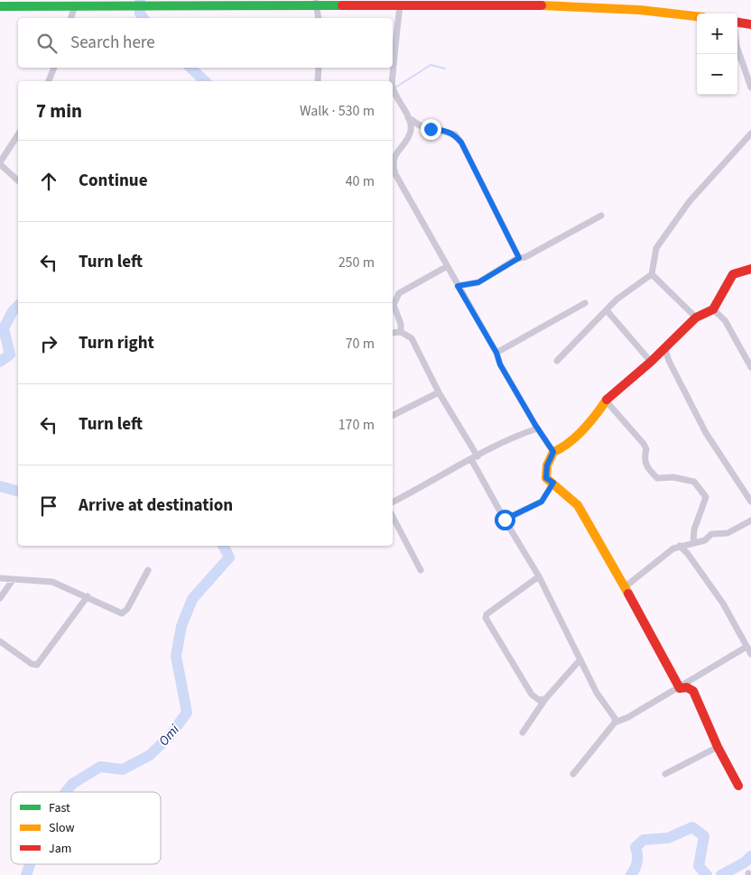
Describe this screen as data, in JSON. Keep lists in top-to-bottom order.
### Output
{
  "water": ["Omi"],
  "legend": ["Fast", "Slow", "Jam"],
  "page": {
    "map_buttons": ["+", "−"],
    "search": "Search here",
    "heading": ["7 min", "Walk · 530 m"],
    "list": [
      ["Continue", "40 m"],
      ["Turn left", "250 m"],
      ["Turn right", "70 m"],
      ["Turn left", "170 m"],
      "Arrive at destination"
    ]
  }
}
